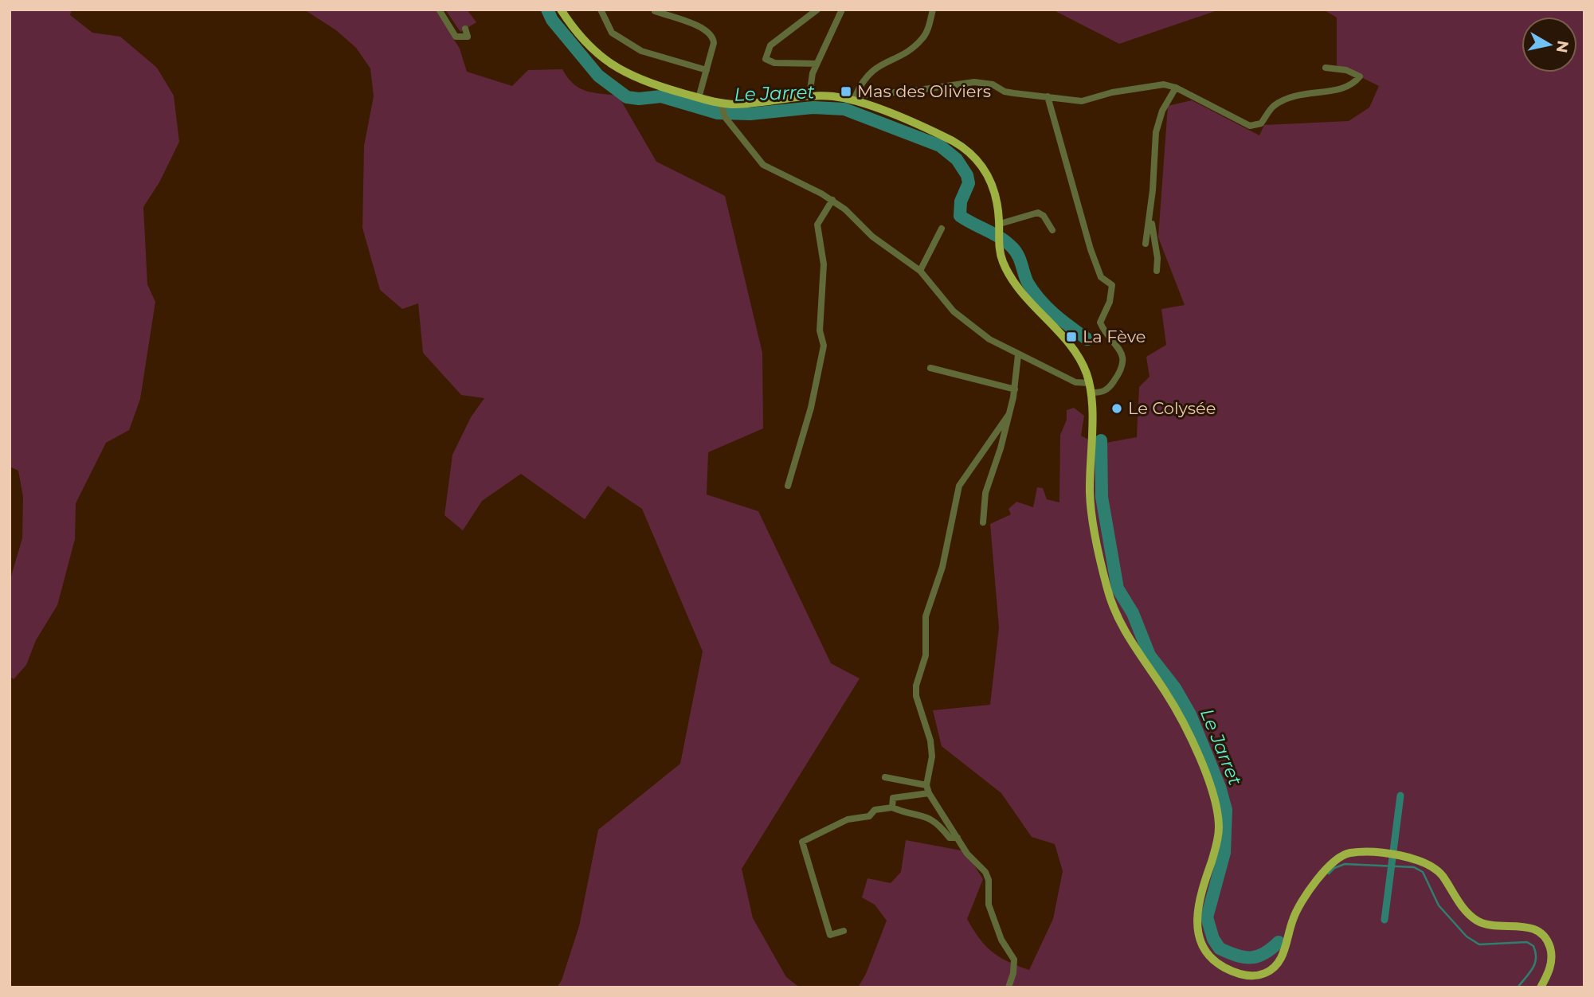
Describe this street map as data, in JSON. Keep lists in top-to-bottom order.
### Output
{
  "water": ["Le Jarret"],
  "places": {
    "transit": ["Mas des Oliviers", "La Fève"],
    "other": ["Le Colysée"]
  },
  "north": "right"
}
